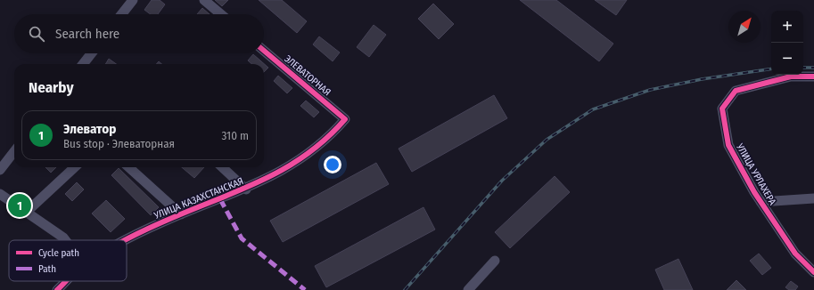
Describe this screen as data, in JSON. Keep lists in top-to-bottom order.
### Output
{
  "streets": {
    "street": ["ЭЛЕВАТОРНАЯ", "УЛИЦА УРЛАХЕРА", "УЛИЦА КАЗАХСТАНСКАЯ"]
  },
  "crossings": [
    ["ЭЛЕВАТОРНАЯ", "УЛИЦА КАЗАХСТАНСКАЯ"]
  ],
  "legend": ["Cycle path", "Path"],
  "north": "top right",
  "page": {
    "map_buttons": ["+", "−"],
    "search": "Search here",
    "heading": "Nearby",
    "list": [
      {
        "mark": "1",
        "name": "Элеватор",
        "note": "Bus stop · Элеваторная",
        "value": "310 m"
      }
    ],
    "pins": "1"
  }
}
